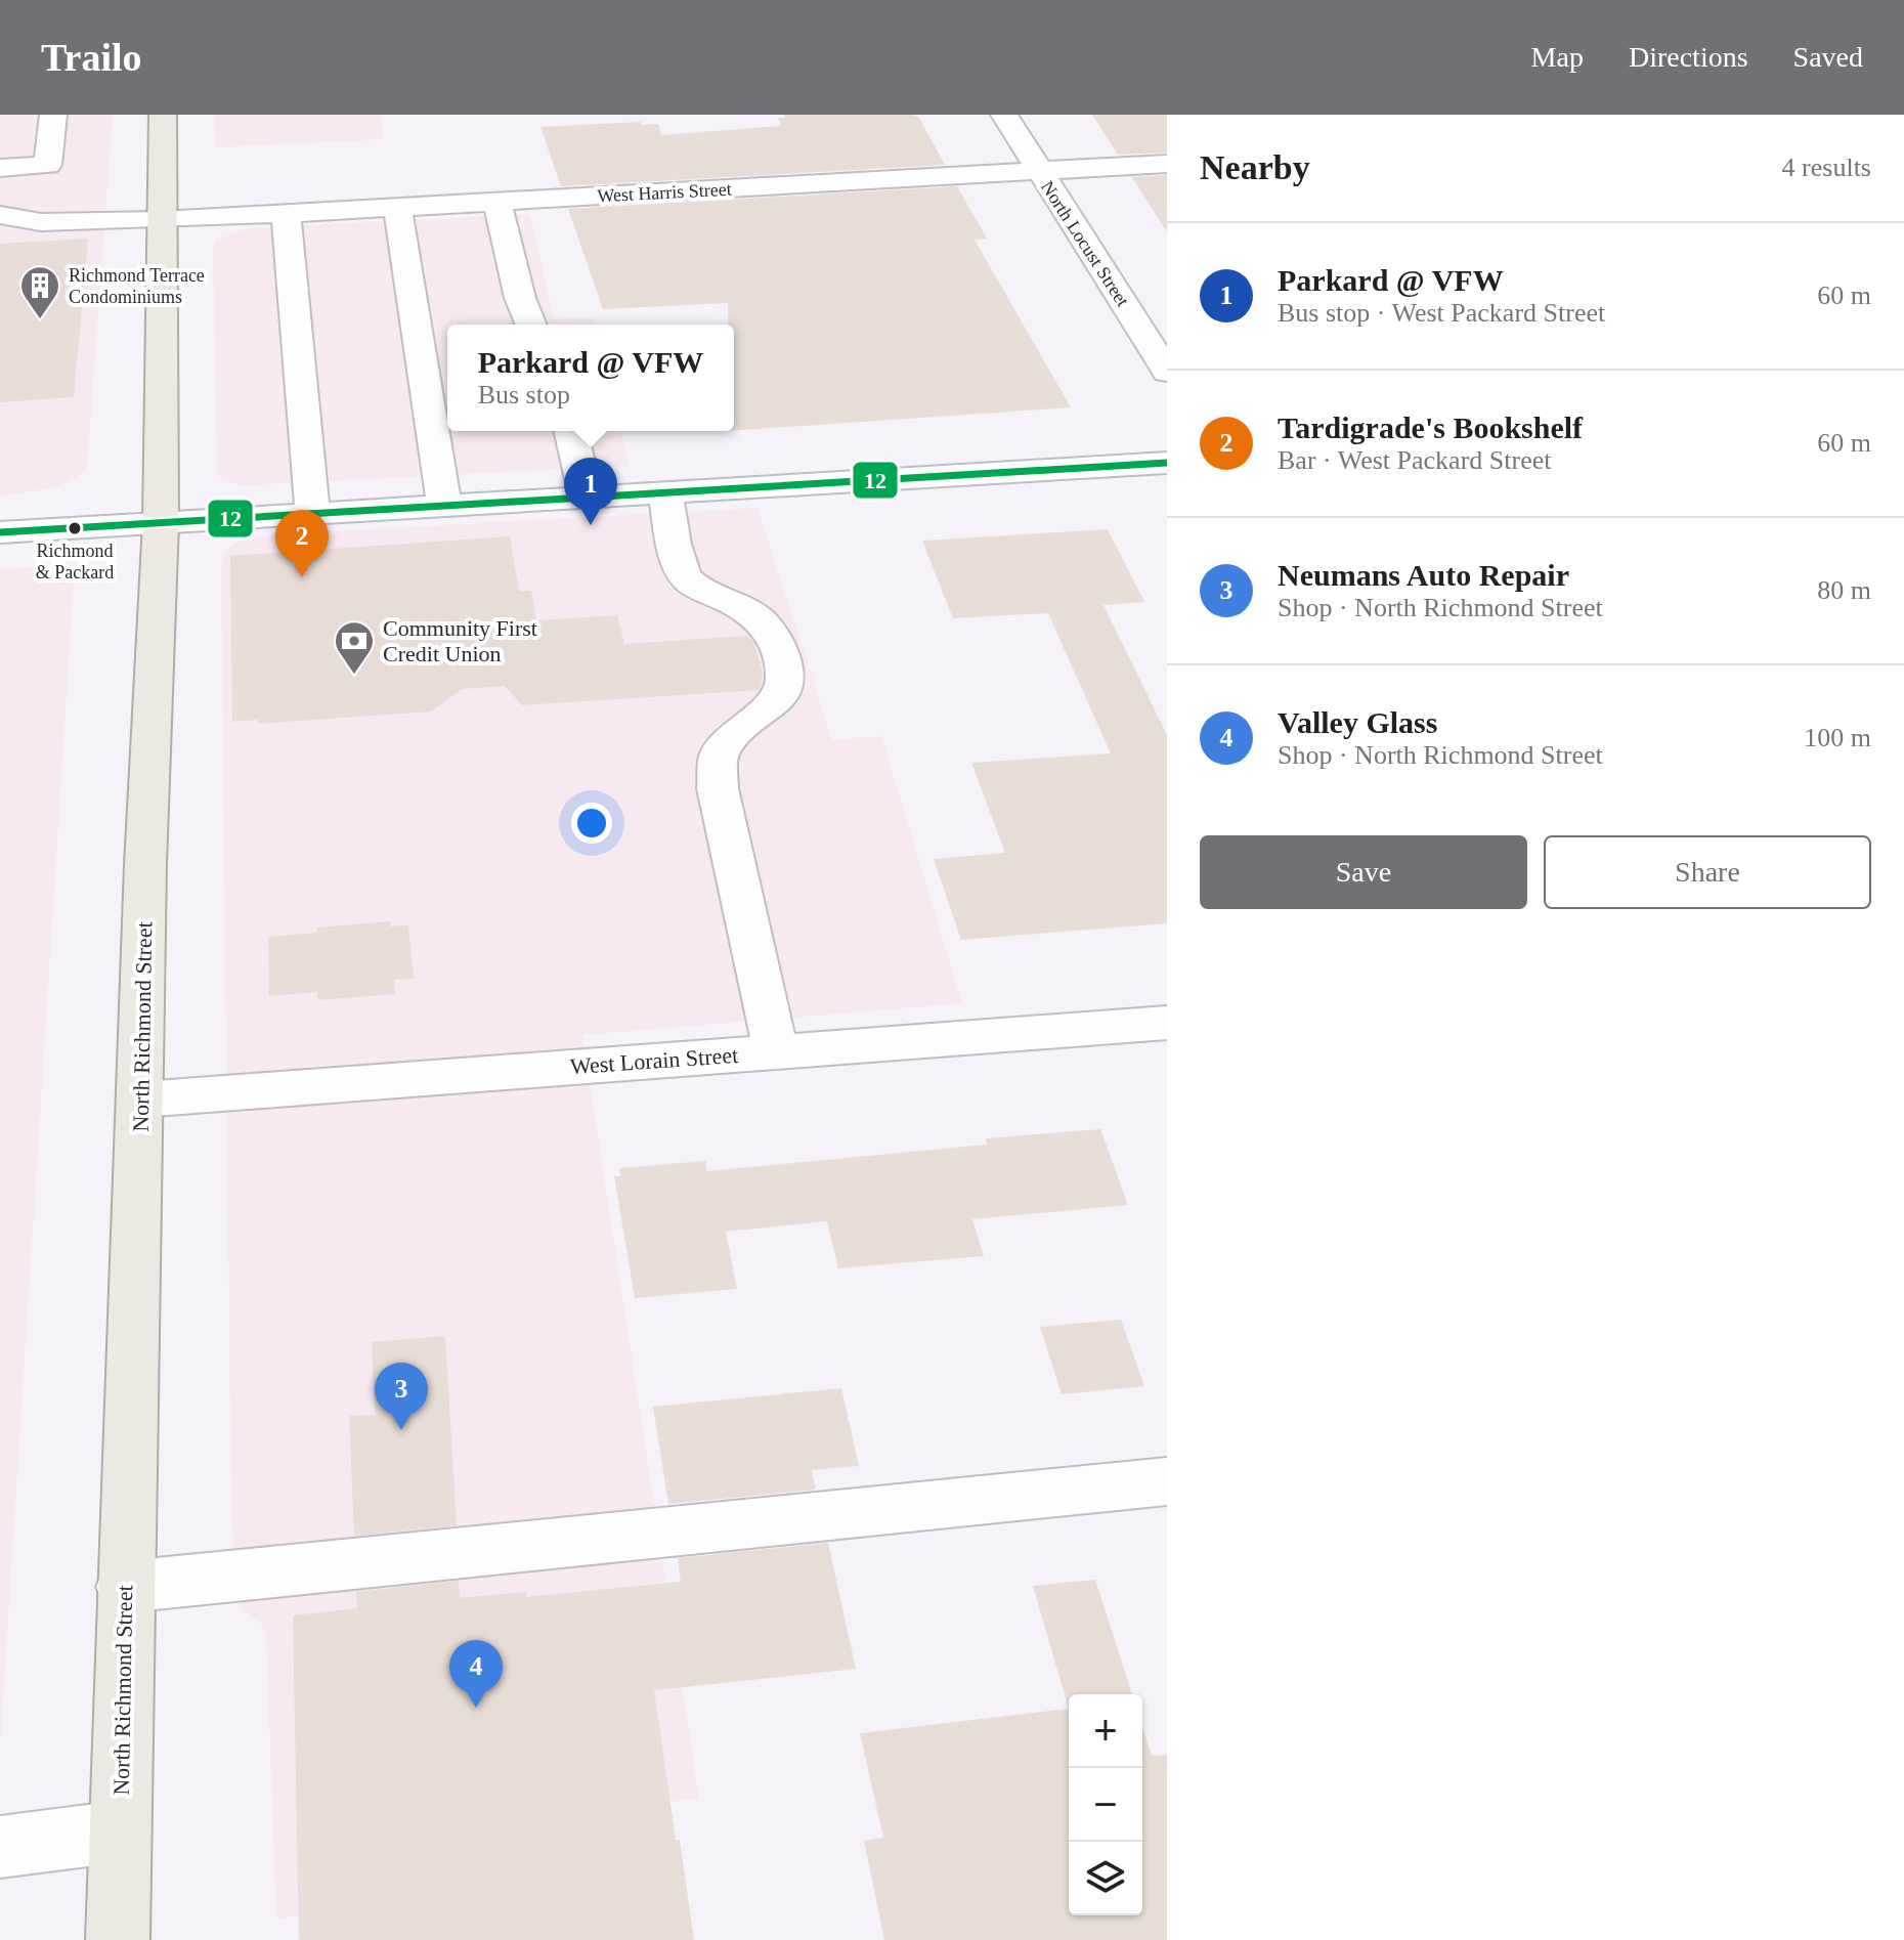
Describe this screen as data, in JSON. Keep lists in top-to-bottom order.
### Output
{
  "streets": {
    "main road": ["North Richmond Street"],
    "street": ["West Harris Street", "North Locust Street", "West Lorain Street"]
  },
  "crossings": [
    ["West Harris Street", "North Locust Street"],
    ["West Harris Street", "North Richmond Street"],
    ["North Richmond Street", "West Lorain Street"]
  ],
  "places": {
    "building": ["Richmond Terrace Condominiums"],
    "other": ["Richmond & Packard"],
    "bank": ["Community First Credit Union"]
  },
  "lines": ["transit line 12"],
  "page": {
    "header": "Trailo",
    "nav": ["Map", "Directions", "Saved"],
    "heading": ["Nearby", "4 results"],
    "list": [
      {
        "mark": "1",
        "name": "Parkard @ VFW",
        "note": "Bus stop · West Packard Street",
        "value": "60 m"
      },
      {
        "mark": "2",
        "name": "Tardigrade's Bookshelf",
        "note": "Bar · West Packard Street",
        "value": "60 m"
      },
      {
        "mark": "3",
        "name": "Neumans Auto Repair",
        "note": "Shop · North Richmond Street",
        "value": "80 m"
      },
      {
        "mark": "4",
        "name": "Valley Glass",
        "note": "Shop · North Richmond Street",
        "value": "100 m"
      }
    ],
    "popup": ["Parkard @ VFW", "Bus stop"],
    "pins": [
      "1",
      "2",
      "3",
      "4"
    ],
    "buttons": ["Save", "Share"],
    "map_buttons": ["+", "−"]
  }
}
